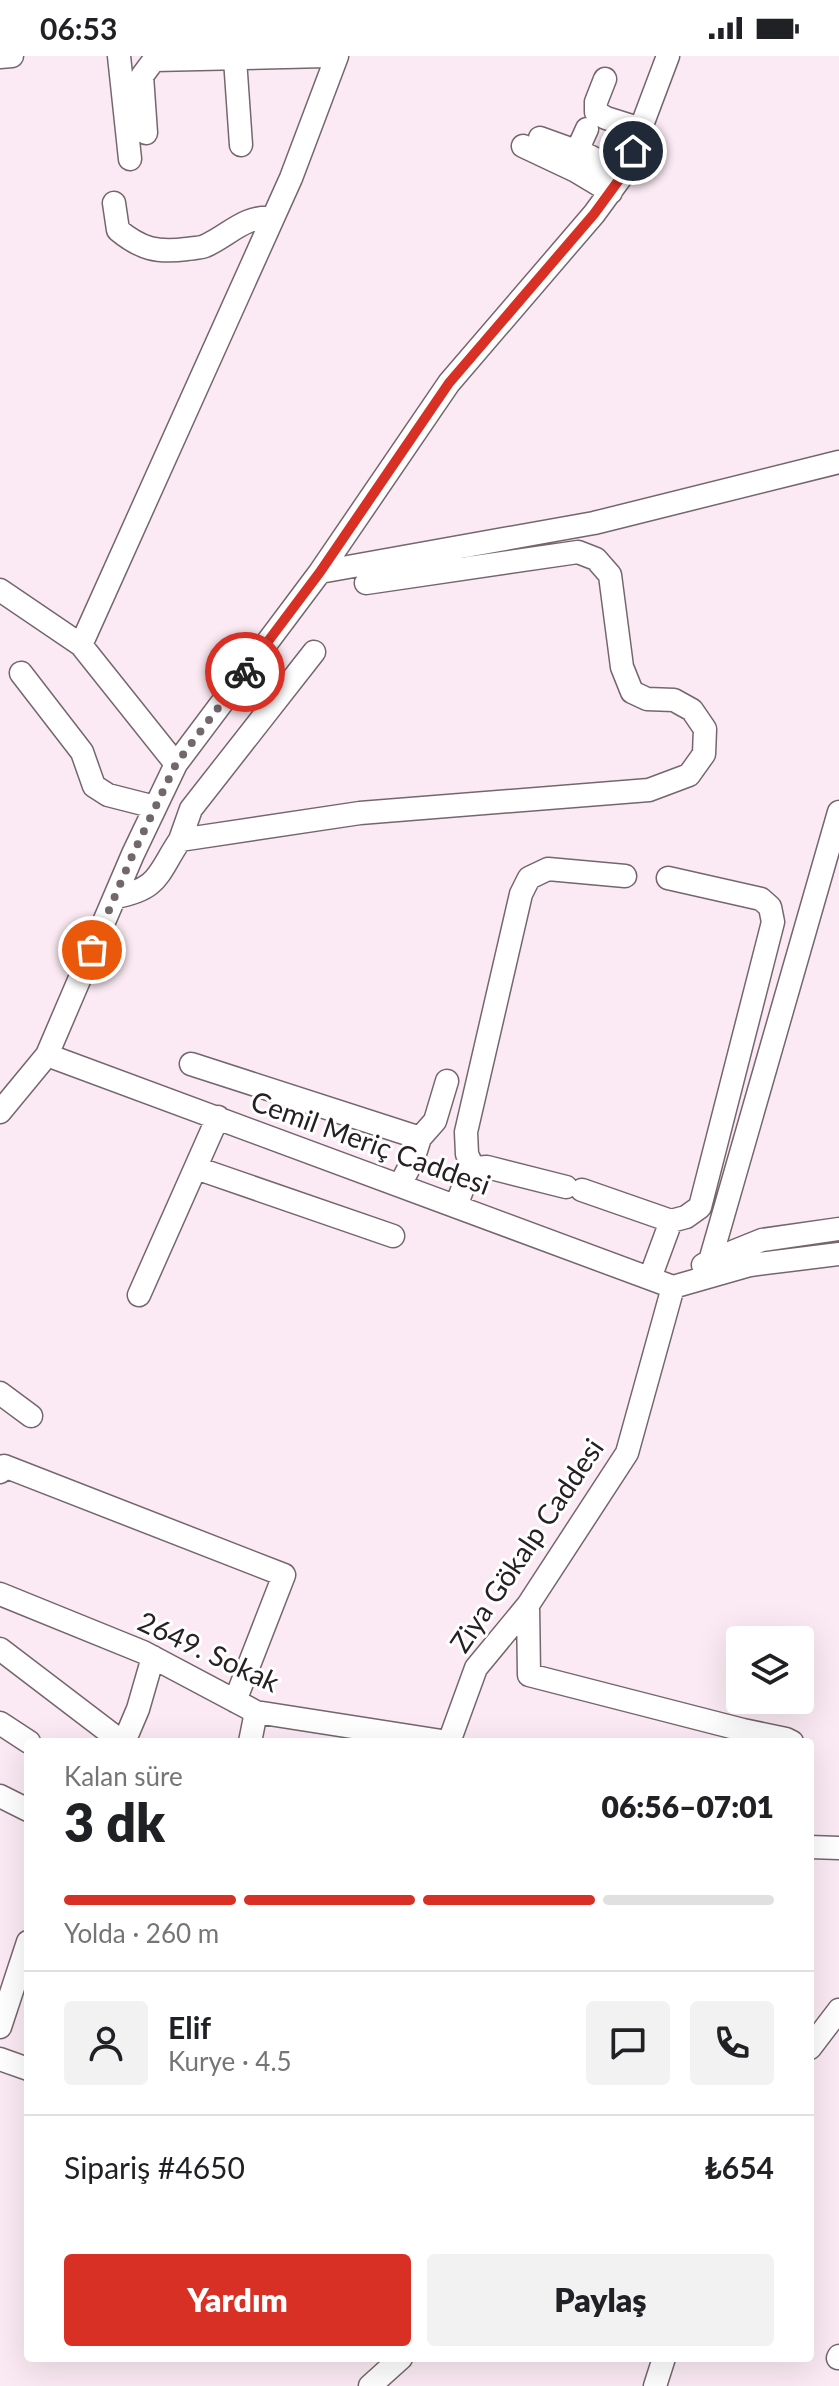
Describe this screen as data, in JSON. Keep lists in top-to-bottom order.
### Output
{
  "streets": {
    "street": ["Cemil Meriç Caddesi", "Ziya Gökalp Caddesi", "2649. Sokak"]
  },
  "crossings": [
    ["Cemil Meriç Caddesi", "Ziya Gökalp Caddesi"]
  ],
  "page": {
    "status": "06:53",
    "heading": ["3 dk", "Kalan süre", "06:56–07:01"],
    "panel": [
      "Elif",
      "Kurye · 4.5",
      "Sipariş #4650",
      "₺654"
    ],
    "bar": "Yolda · 260 m",
    "buttons": ["Yardım", "Paylaş"]
  }
}
